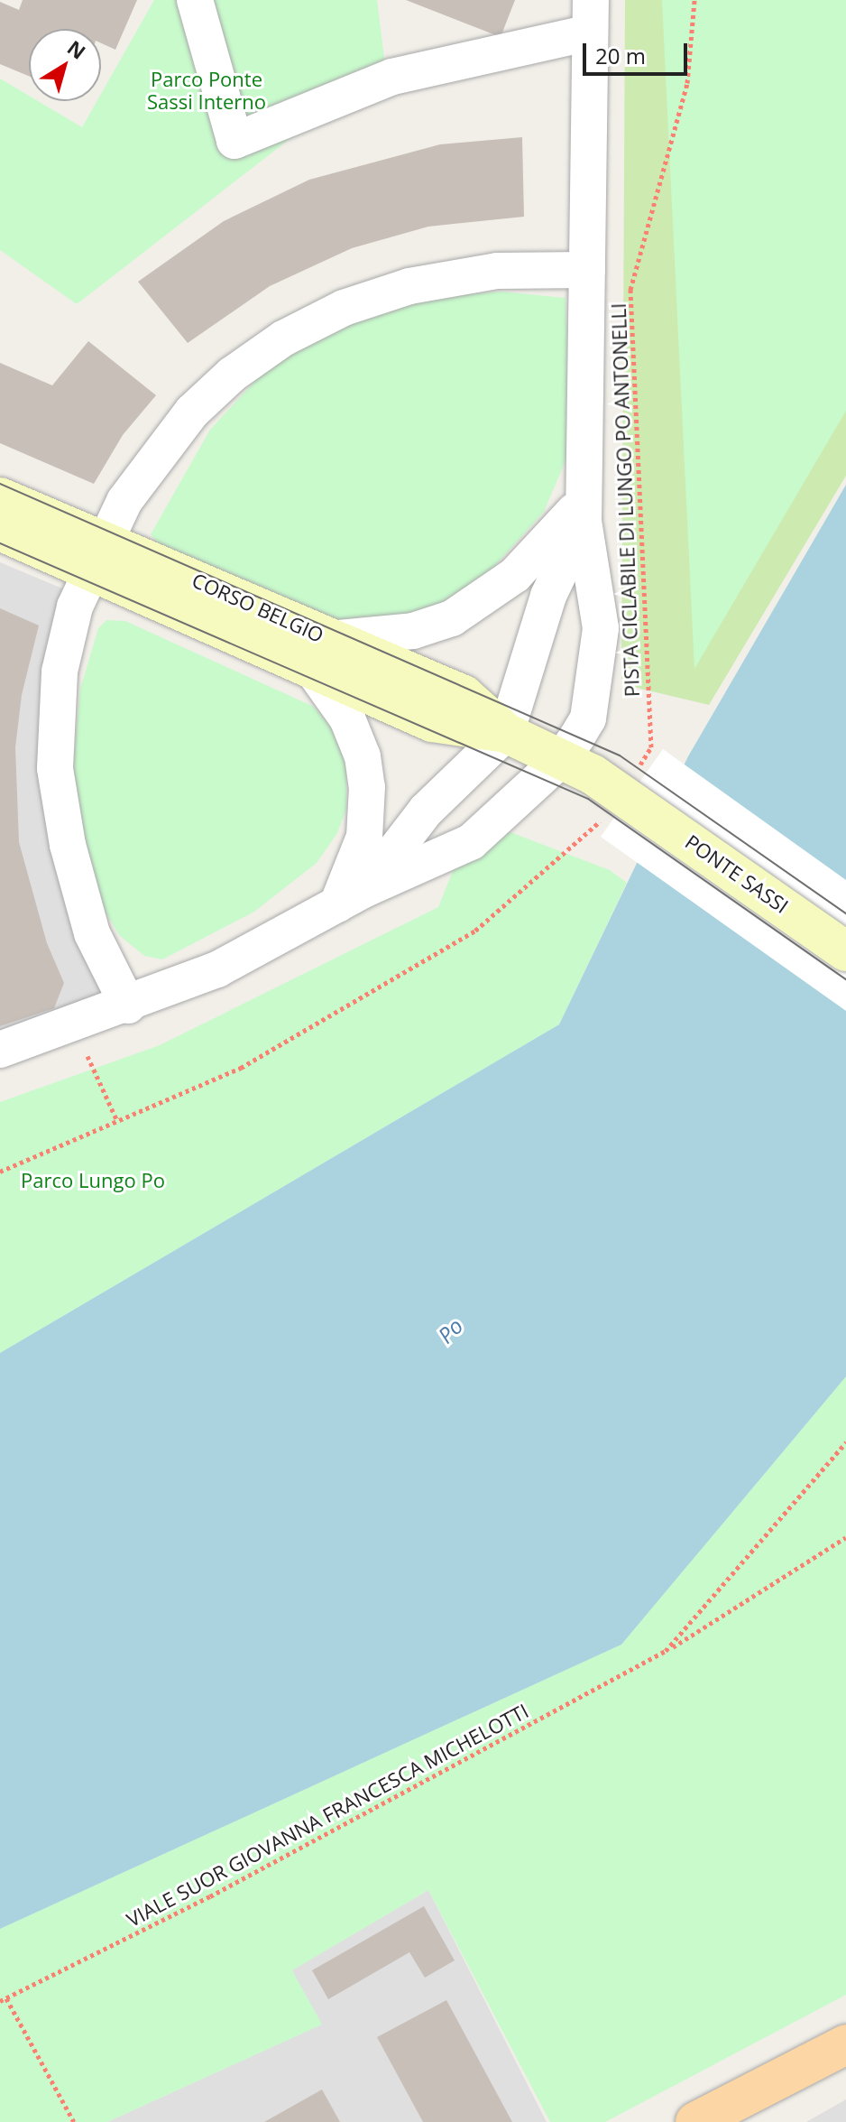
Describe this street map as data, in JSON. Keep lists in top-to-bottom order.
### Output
{
  "streets": {
    "main road": ["CORSO BELGIO", "PONTE SASSI"],
    "path": ["PISTA CICLABILE DI LUNGO PO ANTONELLI", "VIALE SUOR GIOVANNA FRANCESCA MICHELOTTI"]
  },
  "crossings": [
    ["CORSO BELGIO", "PONTE SASSI"]
  ],
  "water": ["Po"],
  "parks": ["Parco Ponte Sassi Interno", "Parco Lungo Po"],
  "scale_bar": "20 m",
  "north": "top right"
}
